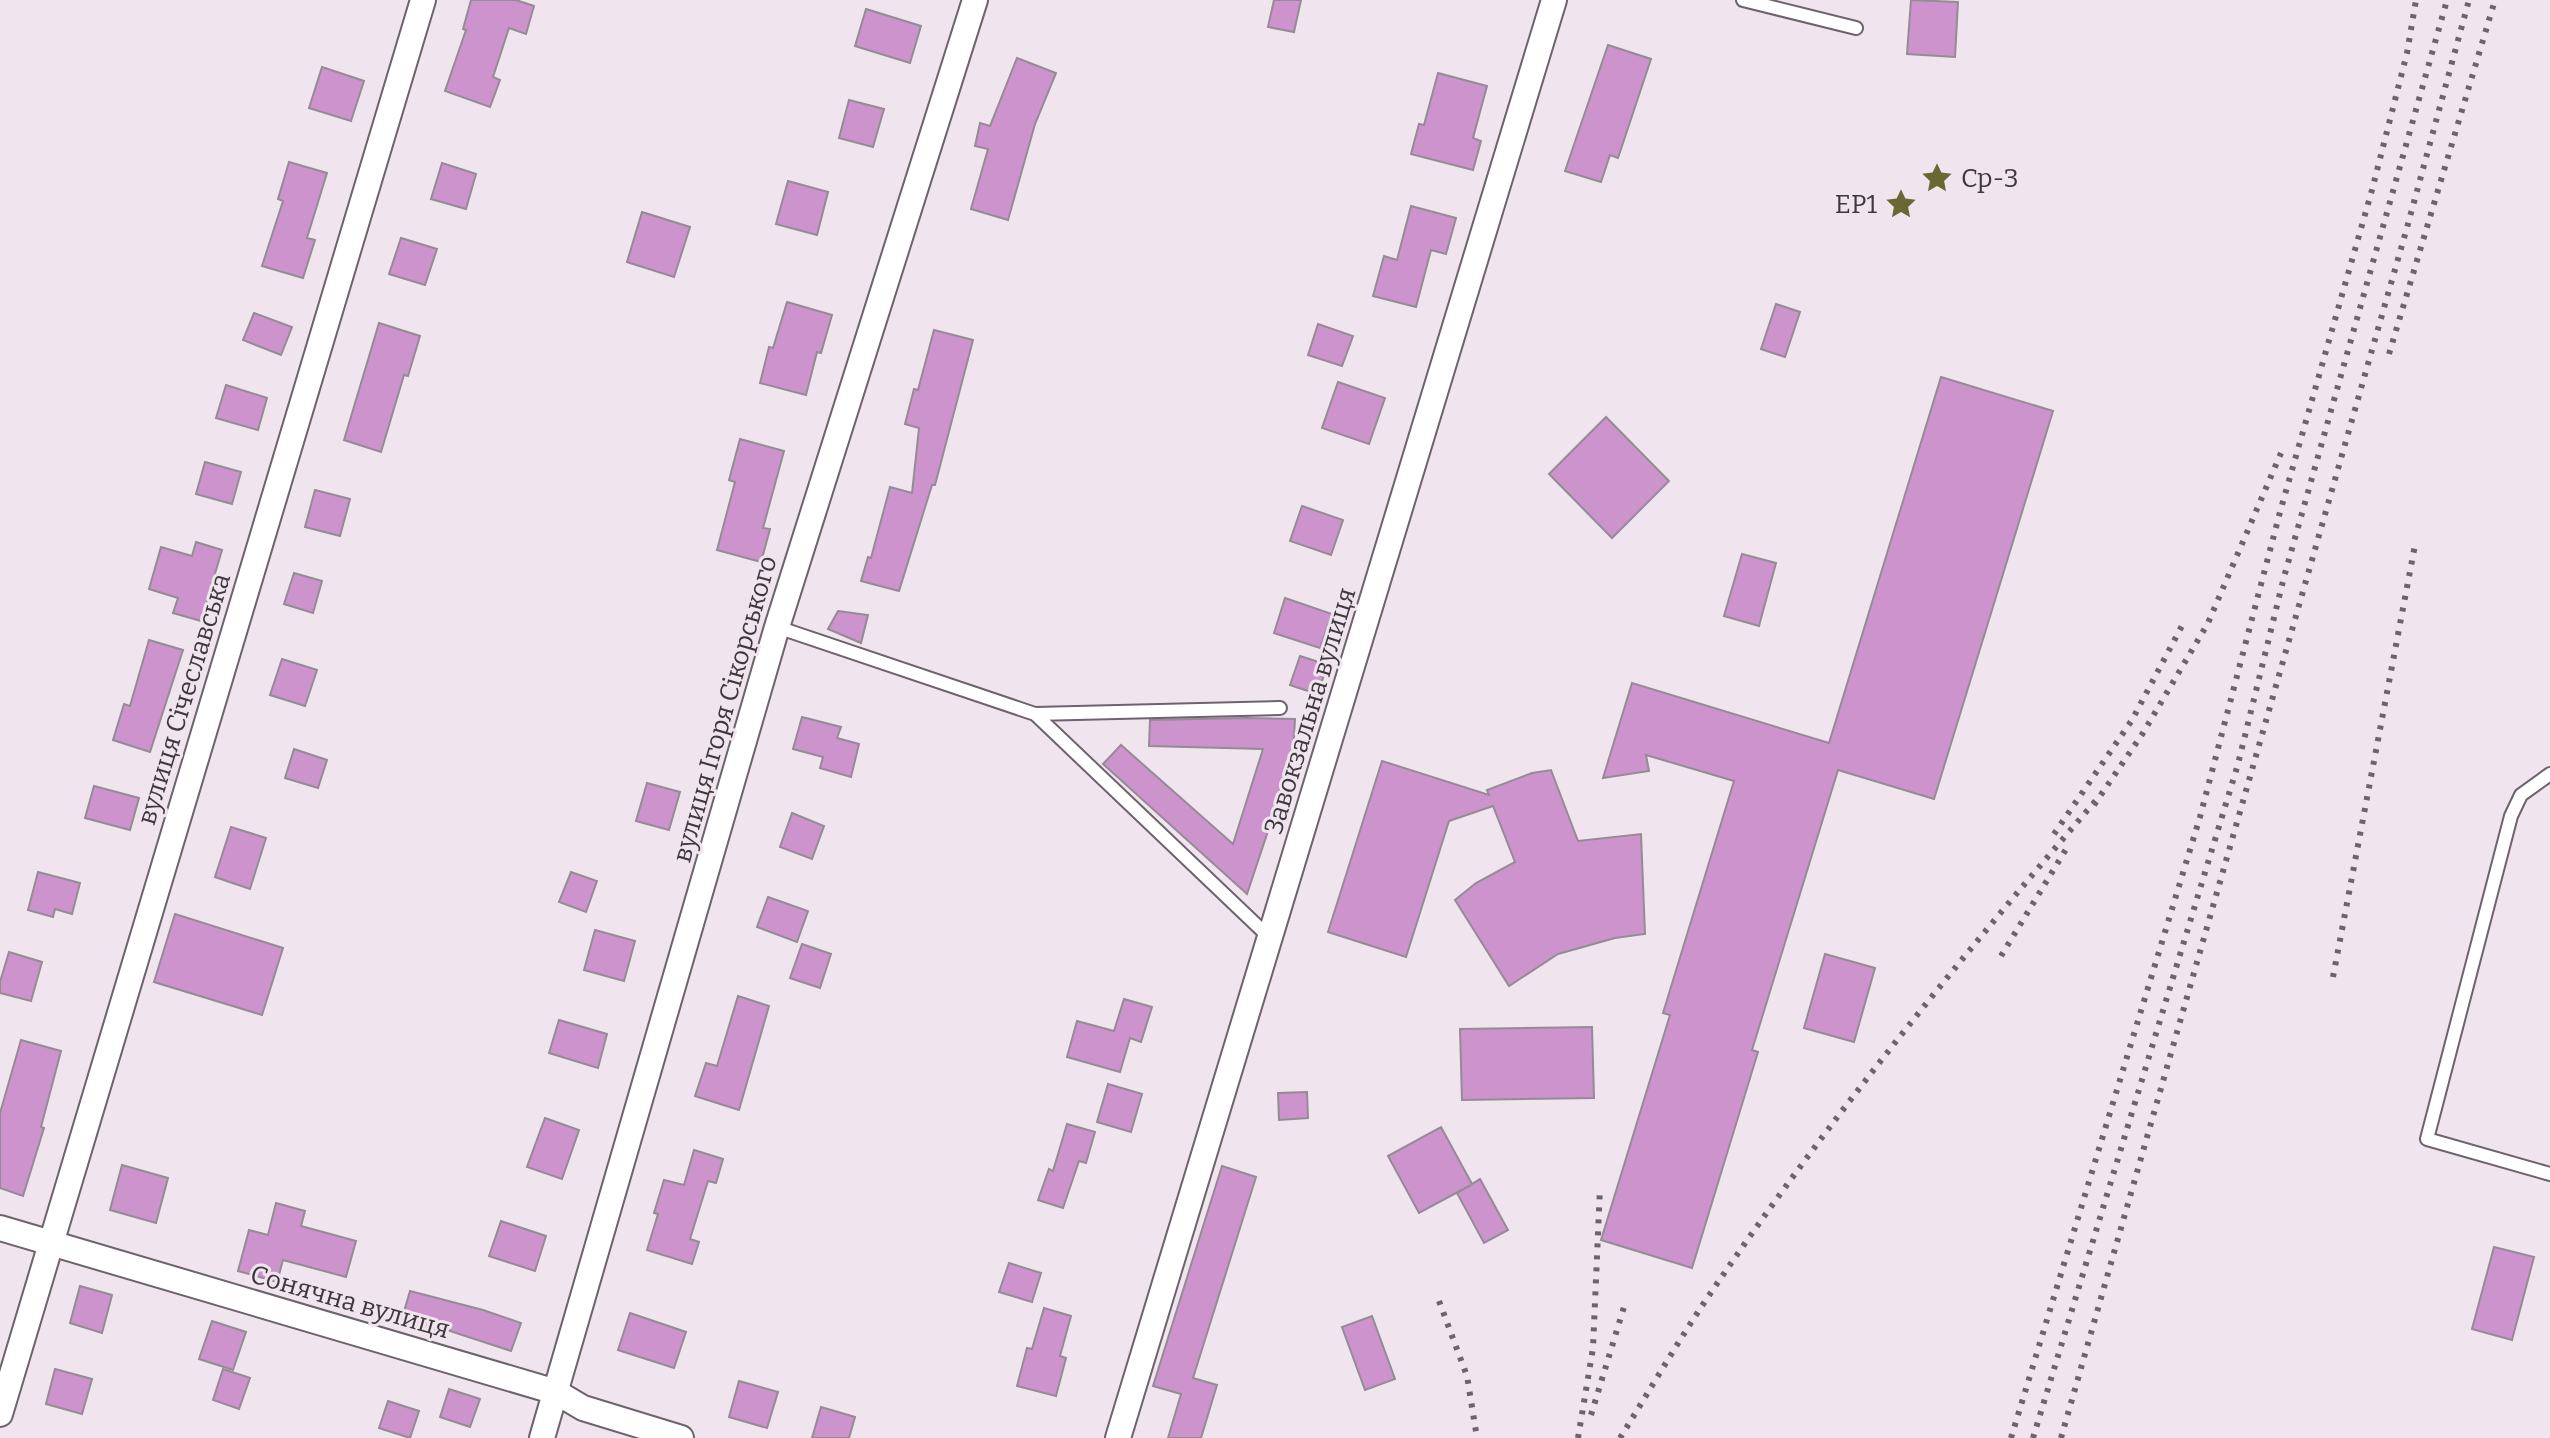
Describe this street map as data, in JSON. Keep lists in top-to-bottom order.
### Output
{
  "streets": {
    "street": [
      "вулиця Січеславська",
      "вулиця Ігоря Сікорського",
      "Завокзальна вулиця",
      "Сонячна вулиця"
    ]
  },
  "crossings": [
    ["вулиця Січеславська", "Сонячна вулиця"],
    ["вулиця Ігоря Сікорського", "Сонячна вулиця"]
  ],
  "places": {
    "place": ["Ср-3", "ЕР1"]
  }
}
